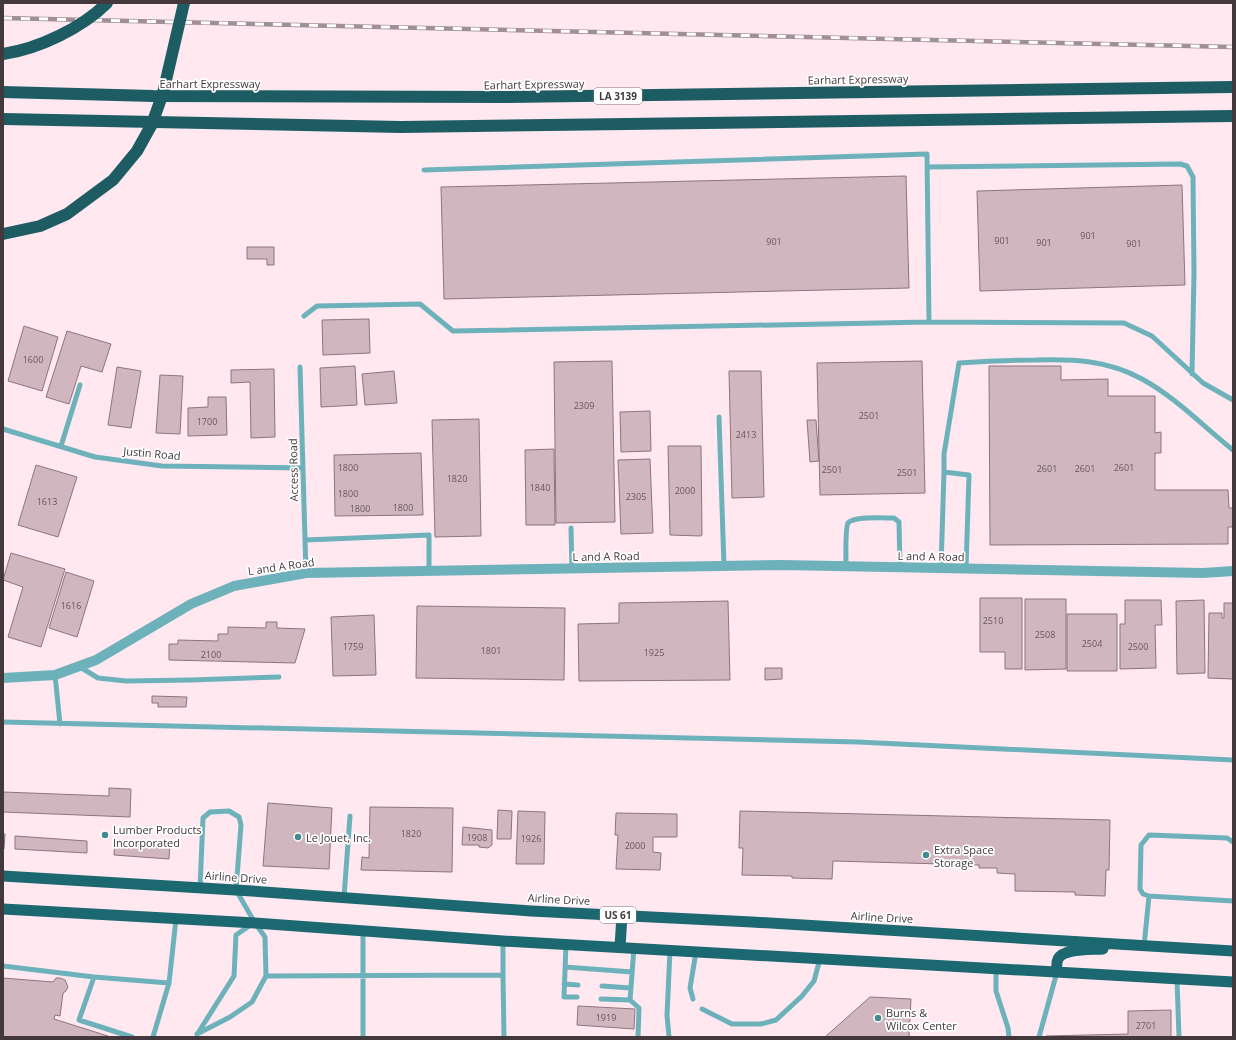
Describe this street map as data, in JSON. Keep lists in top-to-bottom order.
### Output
{
  "streets": {
    "highway": [
      "Earhart Expressway",
      "LA 3139",
      "Airline Drive",
      "US 61"
    ],
    "street": ["L and A Road"],
    "lane": ["Justin Road", "Access Road"]
  },
  "crossings": [
    ["Justin Road", "Access Road"],
    ["Access Road", "L and A Road"]
  ],
  "places": [
    "Lumber Products Incorporated",
    "Le Jouet, Inc.",
    "Extra Space Storage",
    "Burns & Wilcox Center"
  ],
  "house_numbers": [
    "901",
    "901",
    "901",
    "901",
    "901",
    "1600",
    "2309",
    "2501",
    "1700",
    "2413",
    "1800",
    "2601",
    "2601",
    "2601",
    "2501",
    "2501",
    "1820",
    "1840",
    "2000",
    "1800",
    "2305",
    "1613",
    "1800",
    "1800",
    "1616",
    "2510",
    "2508",
    "2504",
    "1759",
    "2500",
    "1801",
    "1925",
    "2100",
    "1820",
    "1908",
    "1926",
    "2000",
    "1919",
    "2701"
  ]
}
